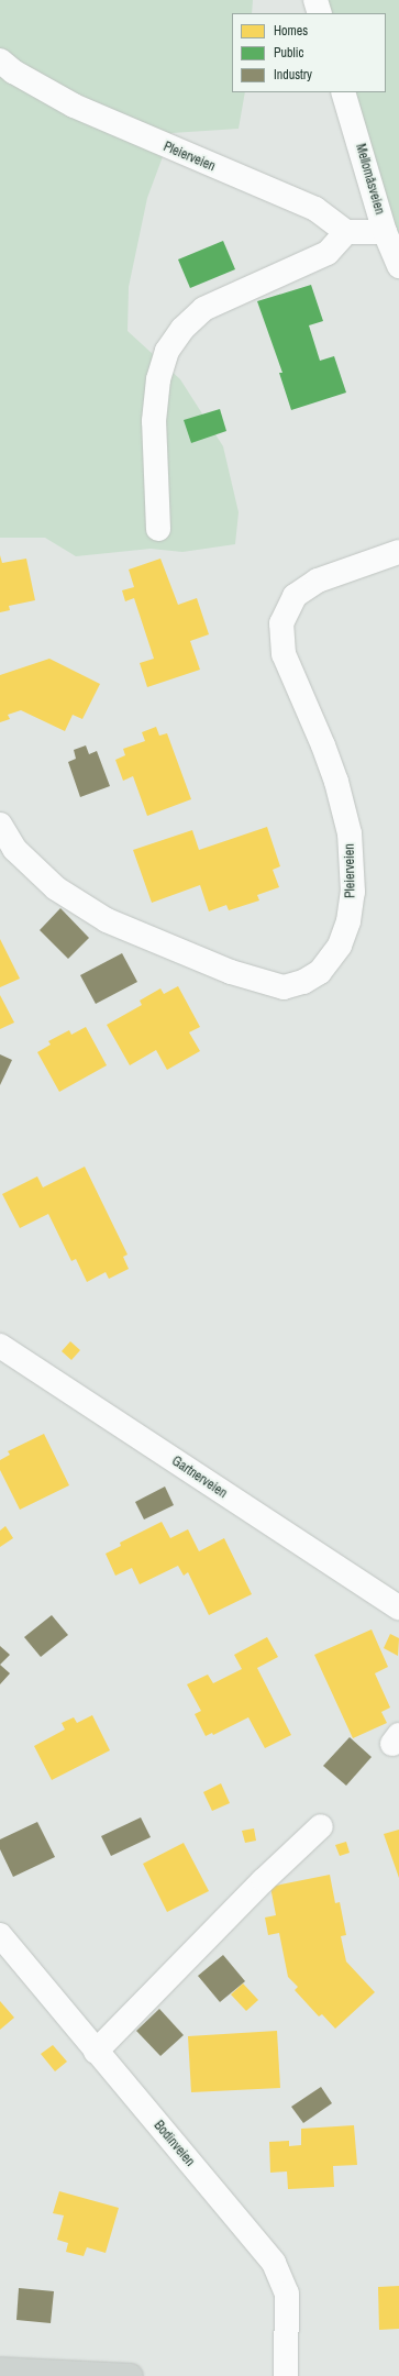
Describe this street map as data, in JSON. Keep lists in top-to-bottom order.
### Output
{
  "streets": {
    "street": [
      "Pleierveien",
      "Mellomåsveien",
      "Gartnerveien",
      "Bodinveien"
    ]
  },
  "legend": ["Homes", "Public", "Industry"]
}
